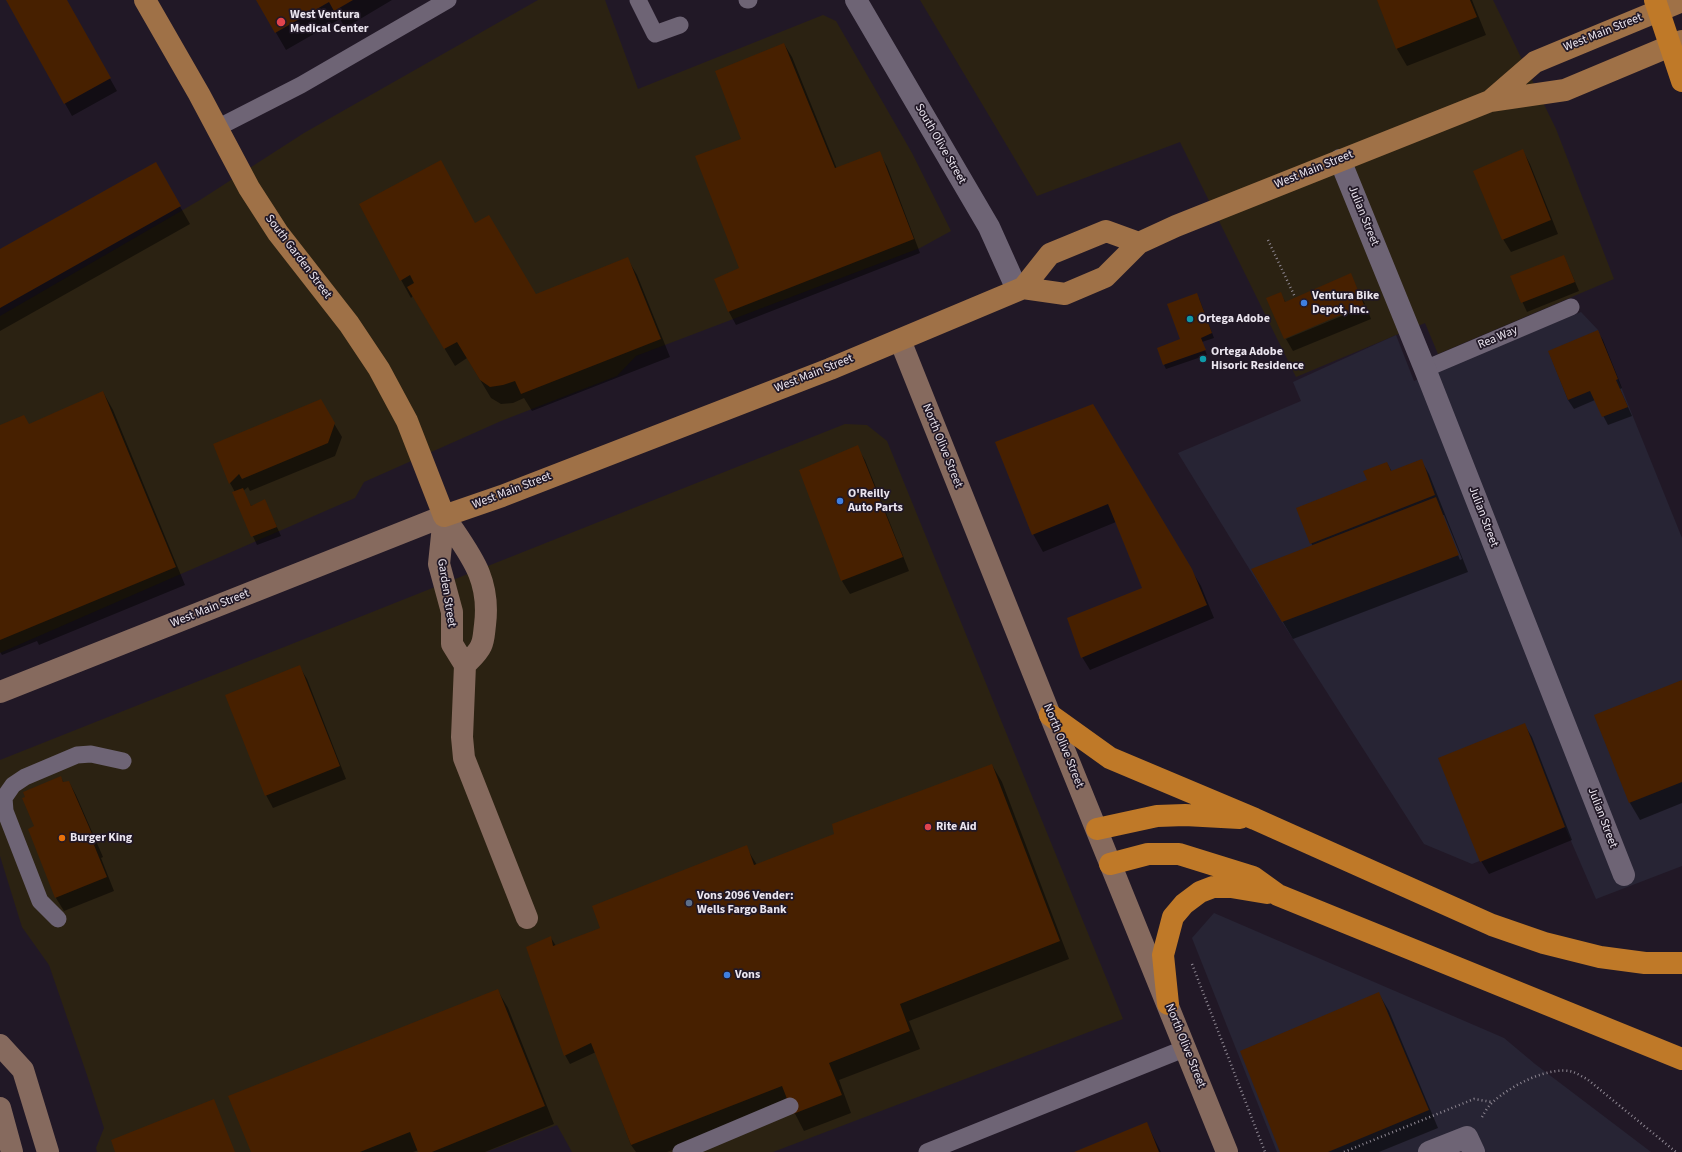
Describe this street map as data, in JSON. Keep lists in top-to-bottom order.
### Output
{
  "streets": {
    "main road": [
      "West Main Street",
      "South Garden Street",
      "North Olive Street",
      "Garden Street"
    ],
    "street": ["South Olive Street", "Julian Street"],
    "lane": ["Rea Way"]
  },
  "crossings": [
    ["West Main Street", "South Olive Street"],
    ["West Main Street", "Julian Street"],
    ["West Main Street", "South Garden Street"],
    ["West Main Street", "North Olive Street"],
    ["West Main Street", "Garden Street"],
    ["Julian Street", "Rea Way"],
    ["South Garden Street", "Garden Street"]
  ],
  "places": [
    "West Ventura Medical Center",
    "Ventura Bike Depot, Inc.",
    "Ortega Adobe",
    "Ortega Adobe Hisoric Residence",
    "O'Reilly Auto Parts",
    "Rite Aid",
    "Burger King",
    "Vons 2096 Vender: Wells Fargo Bank",
    "Vons"
  ]
}
